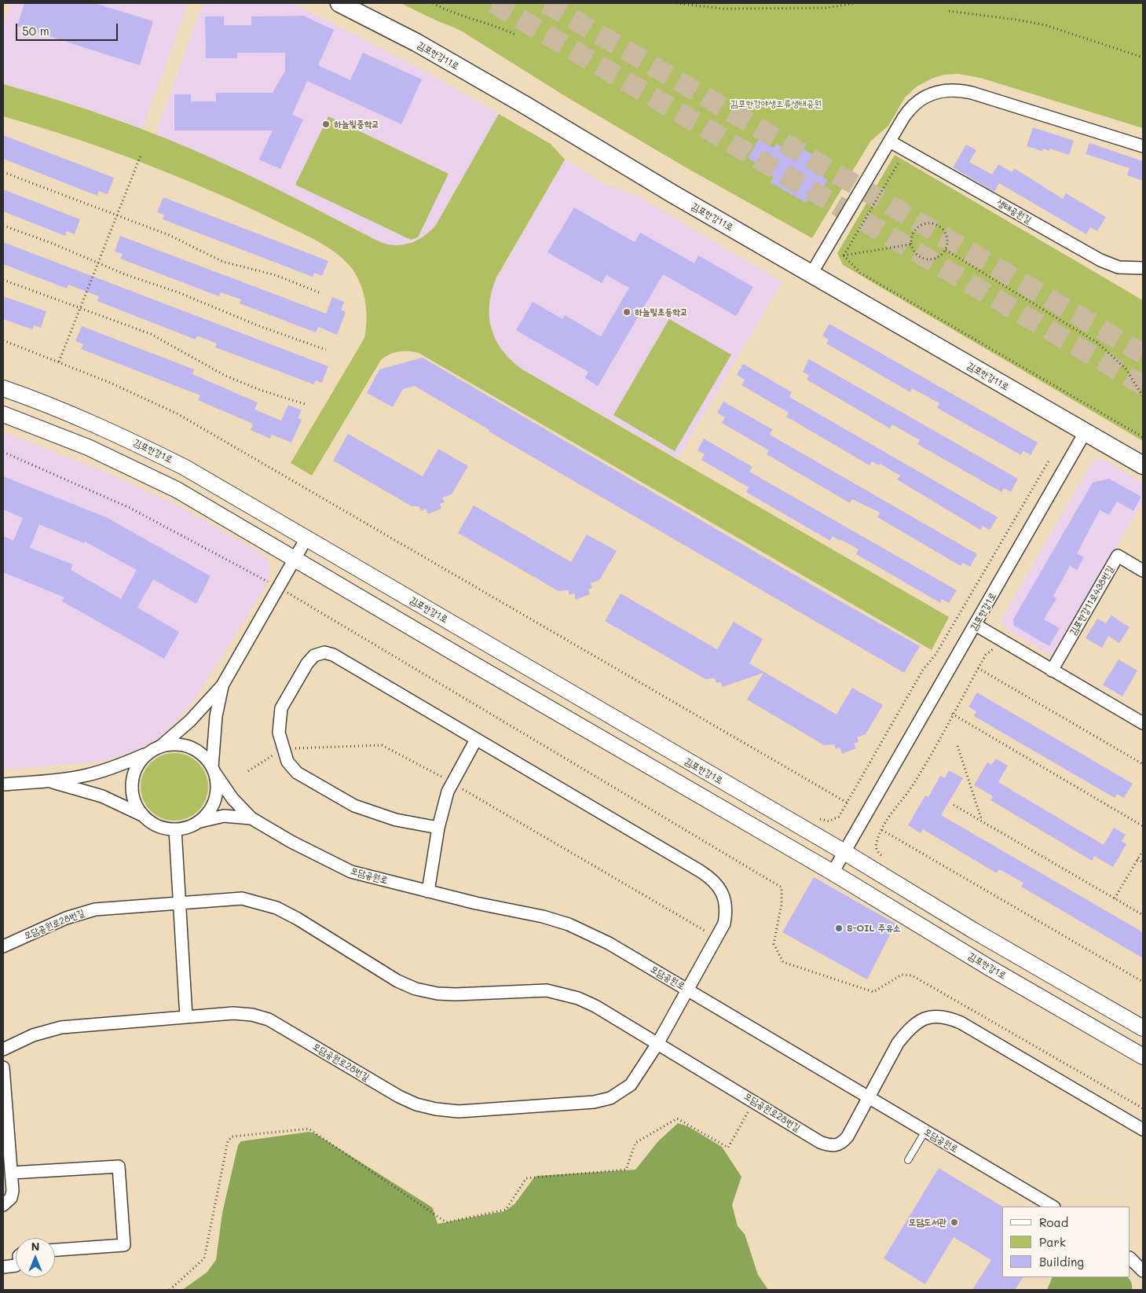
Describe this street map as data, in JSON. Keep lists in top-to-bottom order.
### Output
{
  "streets": {
    "main road": ["김포한강11로"],
    "street": [
      "생태공원길",
      "김포한강1로",
      "김포한강11로438번길",
      "모담공원로",
      "모담공원로28번길"
    ]
  },
  "crossings": [
    ["김포한강11로", "김포한강1로"],
    ["모담공원로", "모담공원로28번길"]
  ],
  "parks": ["김포한강야생조류생태공원"],
  "places": [
    "하늘빛중학교",
    "하늘빛초등학교",
    "S-OIL 주유소",
    "모담도서관"
  ],
  "legend": ["Road", "Park", "Building"],
  "scale_bar": "50 m",
  "north": "top"
}
